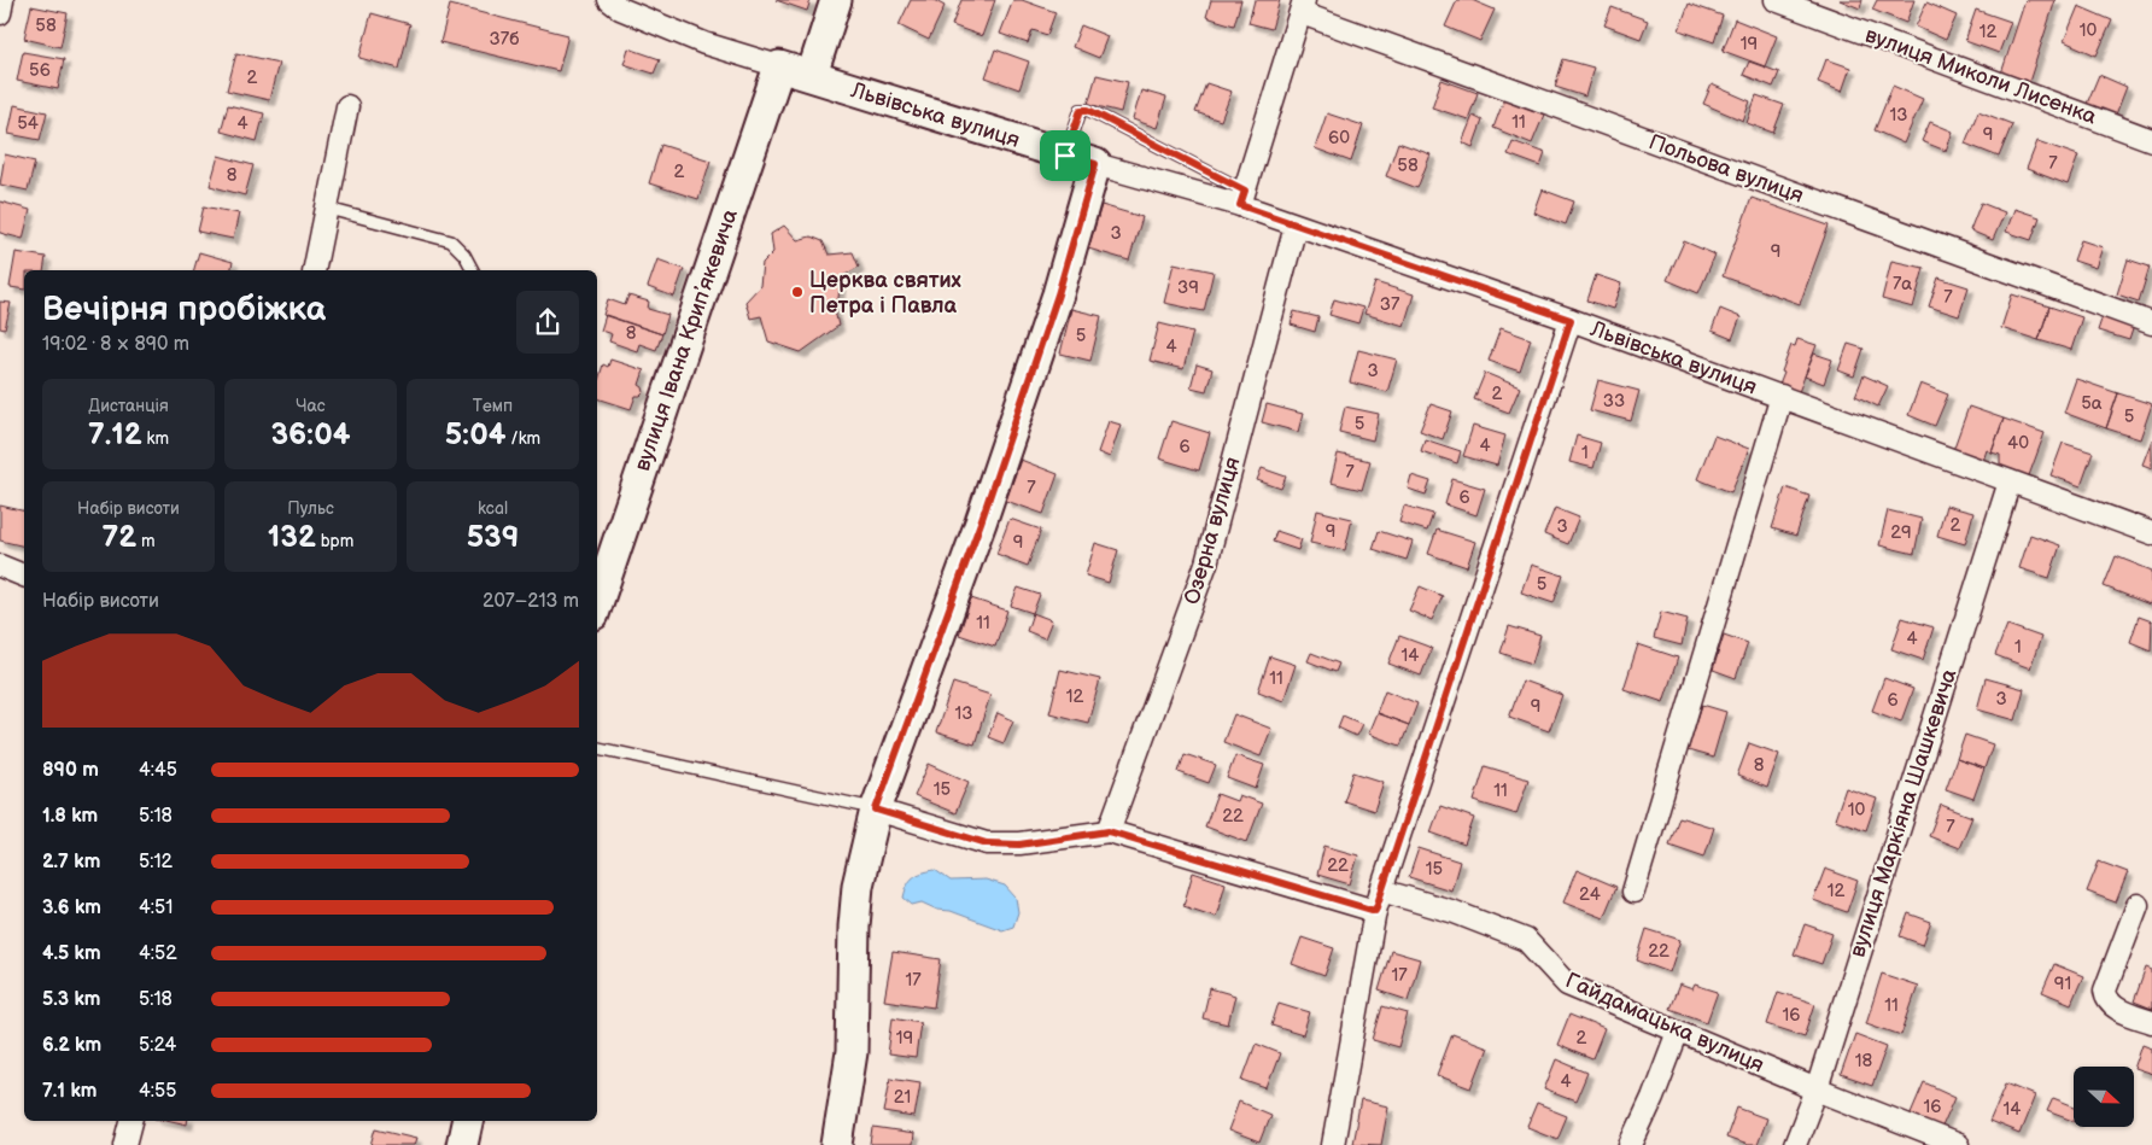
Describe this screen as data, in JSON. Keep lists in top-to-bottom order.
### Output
{
  "streets": {
    "street": [
      "вулиця Миколи Лисенка",
      "Львівська вулиця",
      "Польова вулиця",
      "вулиця Івана Крипʼякевича",
      "Озерна вулиця",
      "вулиця Маркіяна Шашкевича",
      "Гайдамацька вулиця"
    ]
  },
  "crossings": [
    ["Львівська вулиця", "вулиця Івана Крипʼякевича"],
    ["Львівська вулиця", "Озерна вулиця"],
    ["Львівська вулиця", "вулиця Маркіяна Шашкевича"],
    ["Озерна вулиця", "Гайдамацька вулиця"],
    ["вулиця Маркіяна Шашкевича", "Гайдамацька вулиця"]
  ],
  "places": ["Церква святих Петра і Павла"],
  "house_numbers": [
    "58",
    "10",
    "12",
    "37б",
    "19",
    "56",
    "2",
    "13",
    "11",
    "54",
    "4",
    "9",
    "60",
    "7",
    "58",
    "2",
    "8",
    "3",
    "9",
    "7а",
    "39",
    "7",
    "37",
    "8",
    "5",
    "4",
    "3",
    "2",
    "33",
    "5а",
    "5",
    "5",
    "40",
    "4",
    "6",
    "1",
    "7",
    "7",
    "6",
    "2",
    "3",
    "9",
    "29",
    "9",
    "5",
    "11",
    "4",
    "1",
    "14",
    "11",
    "12",
    "3",
    "6",
    "9",
    "13",
    "8",
    "15",
    "11",
    "10",
    "22",
    "7",
    "22",
    "15",
    "12",
    "24",
    "22",
    "17",
    "17",
    "91",
    "11",
    "16",
    "19",
    "2",
    "18",
    "4",
    "21",
    "16",
    "14"
  ],
  "north": "right",
  "page": {
    "heading": ["Вечірня пробіжка", "19:02 · 8 × 890 m"],
    "stats": [
      ["Дистанція", "7.12 km"],
      ["Час", "36:04"],
      ["Темп", "5:04 /km"],
      ["Набір висоти", "72 m"],
      ["Пульс", "132 bpm"],
      ["kcal", "539"]
    ],
    "chart": ["Набір висоти", "207–213 m"],
    "list": [
      {
        "name": "890 m",
        "note": "4:45"
      },
      {
        "name": "1.8 km",
        "note": "5:18"
      },
      {
        "name": "2.7 km",
        "note": "5:12"
      },
      {
        "name": "3.6 km",
        "note": "4:51"
      },
      {
        "name": "4.5 km",
        "note": "4:52"
      },
      {
        "name": "5.3 km",
        "note": "5:18"
      },
      {
        "name": "6.2 km",
        "note": "5:24"
      },
      {
        "name": "7.1 km",
        "note": "4:55"
      }
    ]
  }
}
